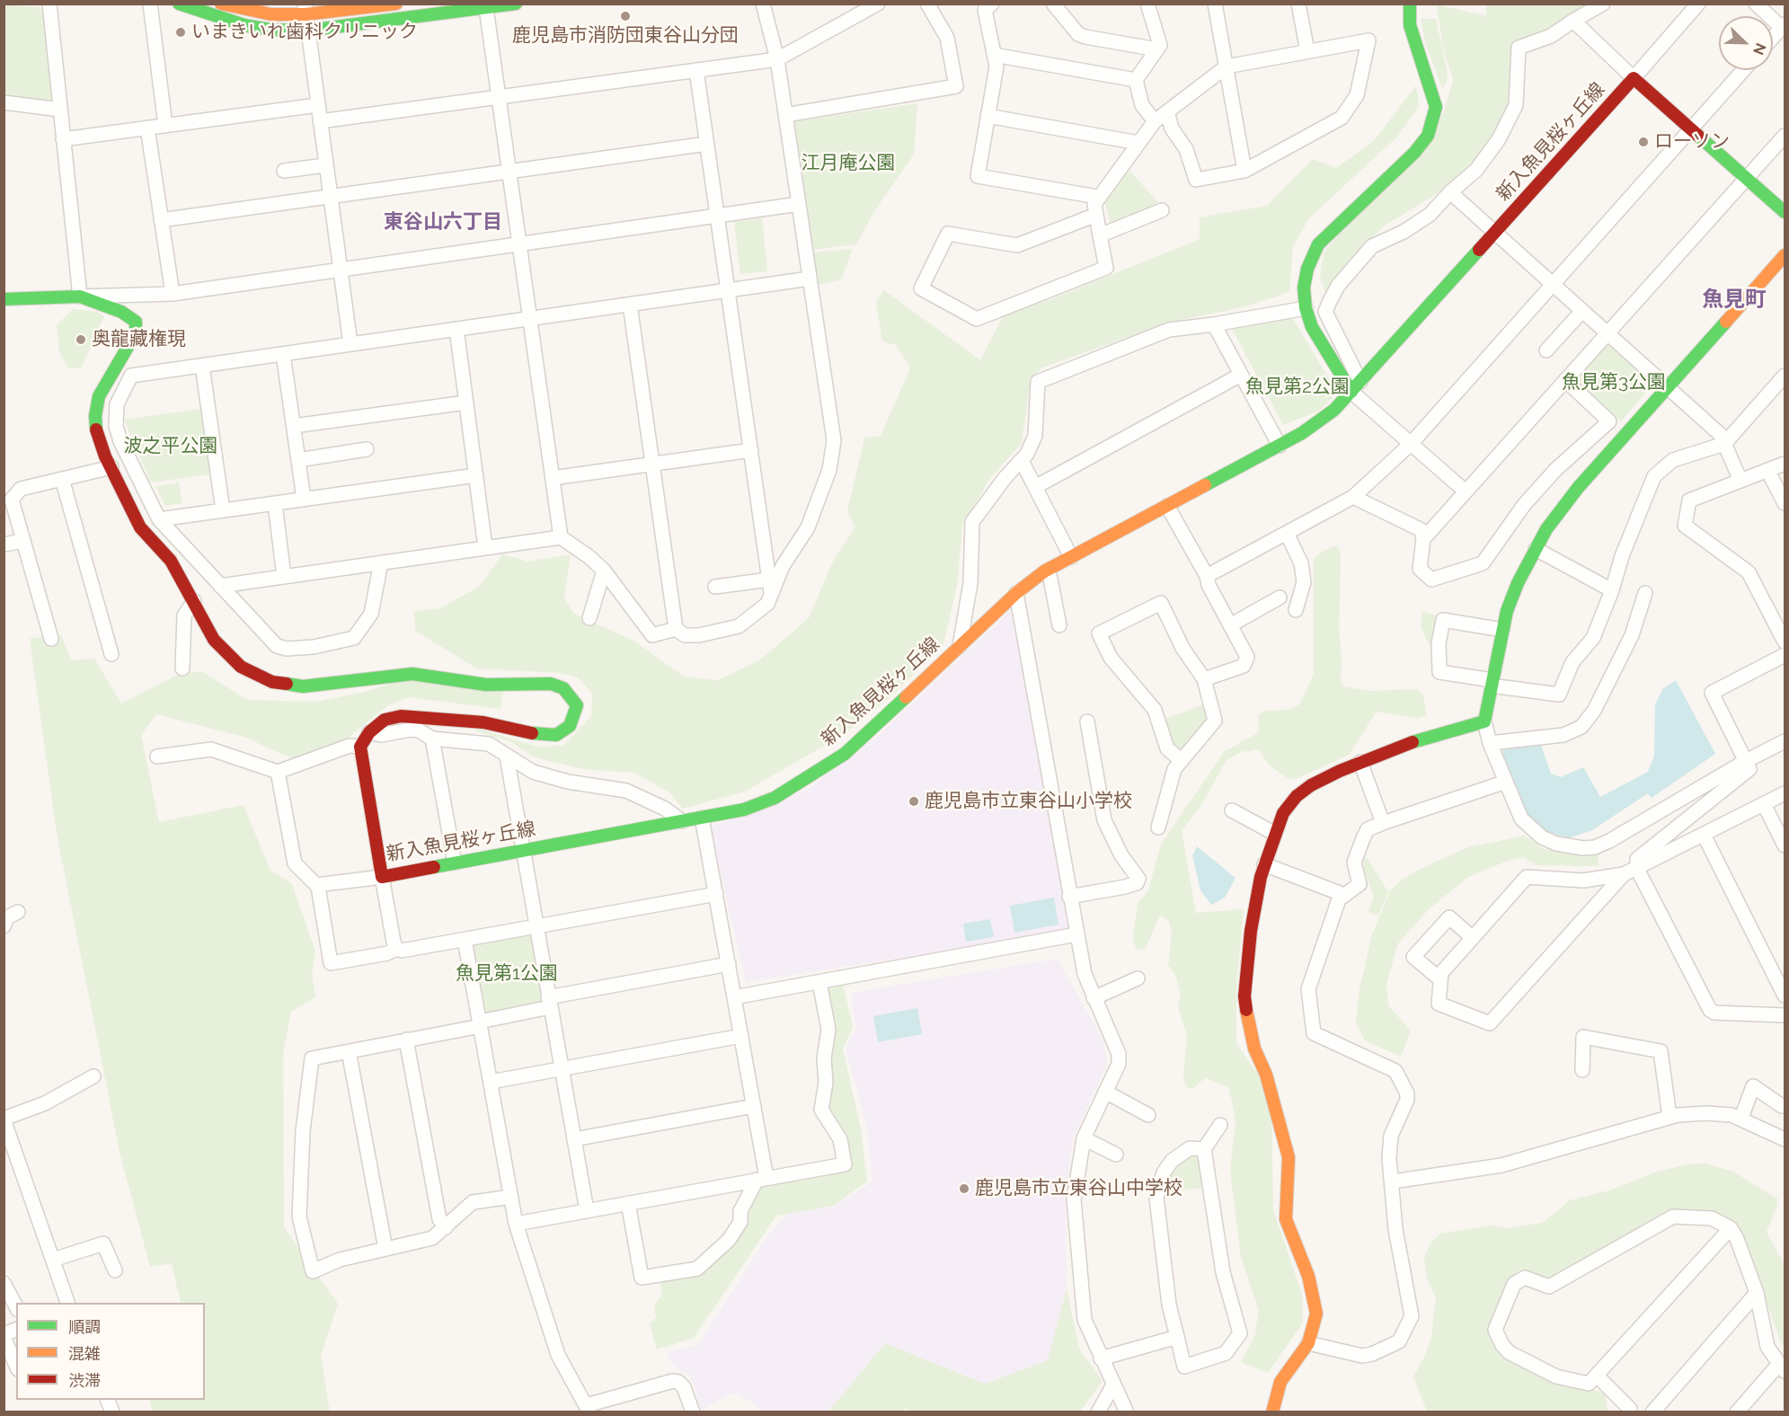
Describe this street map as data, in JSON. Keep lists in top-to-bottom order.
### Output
{
  "streets": {
    "street": ["新入魚見桜ヶ丘線"]
  },
  "districts": ["東谷山六丁目", "魚見町"],
  "parks": [
    "江月庵公園",
    "魚見第3公園",
    "魚見第2公園",
    "波之平公園",
    "魚見第1公園"
  ],
  "places": [
    "鹿児島市消防団東谷山分団",
    "いまきいれ歯科クリニック",
    "ローソン",
    "奥龍藏権現",
    "鹿児島市立東谷山小学校",
    "鹿児島市立東谷山中学校"
  ],
  "legend": ["順調", "混雑", "渋滞"],
  "north": "bottom right"
}
